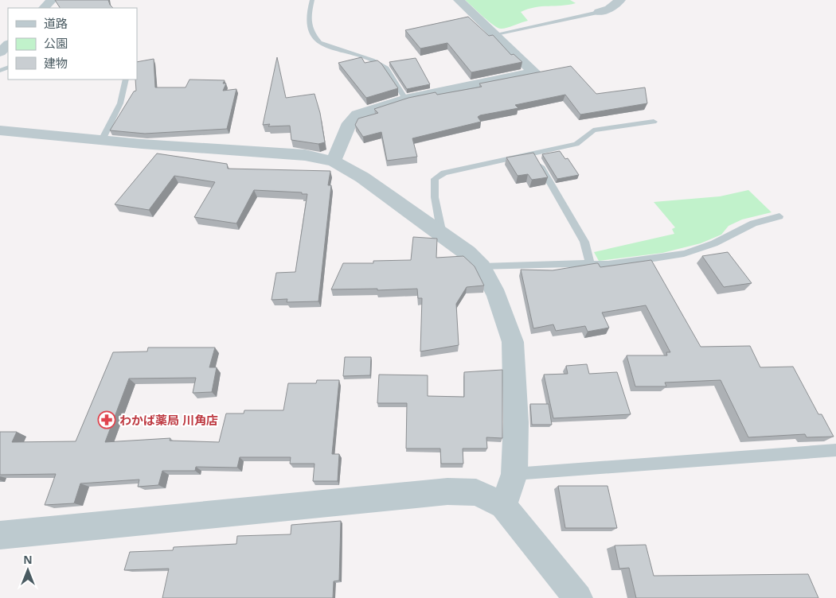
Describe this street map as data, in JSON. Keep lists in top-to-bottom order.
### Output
{
  "places": {
    "pharmacy": ["わかば薬局 川角店"]
  },
  "legend": ["道路", "公園", "建物"],
  "north": "top"
}
